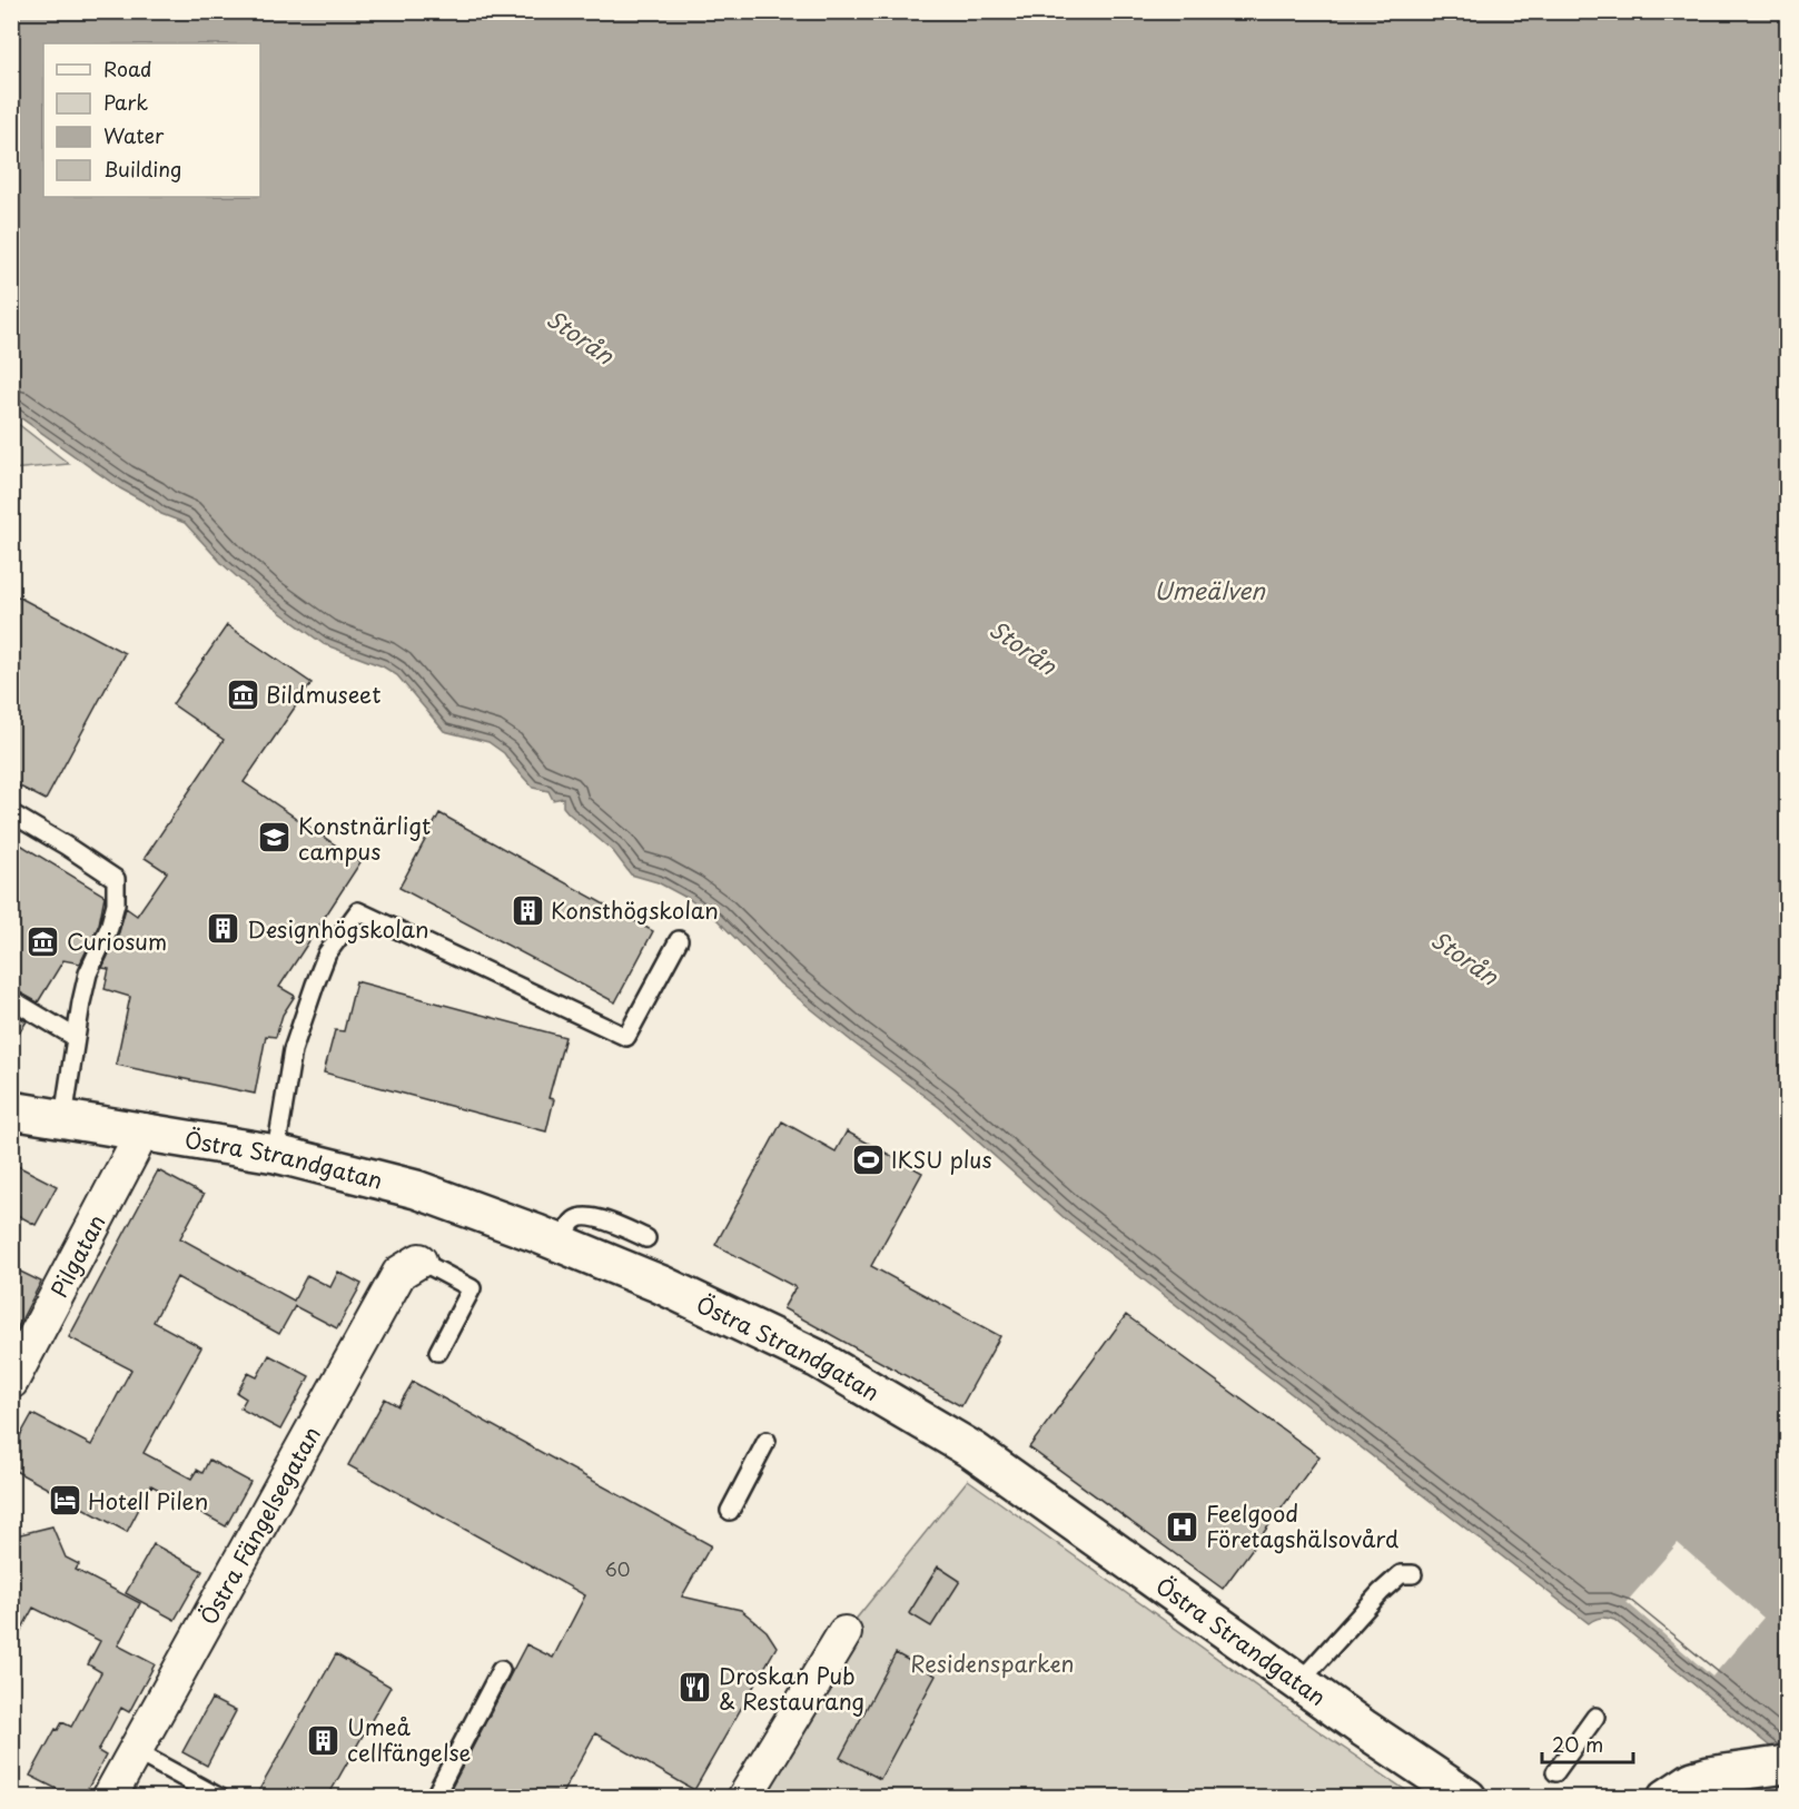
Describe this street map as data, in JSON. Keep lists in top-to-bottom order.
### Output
{
  "streets": {
    "street": ["Östra Strandgatan", "Pilgatan", "Östra Fängelsegatan"]
  },
  "crossings": [
    ["Östra Strandgatan", "Pilgatan"]
  ],
  "water": ["Storån", "Umeälven"],
  "parks": ["Residensparken"],
  "places": {
    "museum": ["Bildmuseet", "Curiosum"],
    "school or university": ["Konstnärligt campus"],
    "building": ["Konsthögskolan", "Designhögskolan", "Umeå cellfängelse"],
    "sports": ["IKSU plus"],
    "hotel": ["Hotell Pilen"],
    "hospital": ["Feelgood Företagshälsovård"],
    "restaurant": ["Droskan Pub & Restaurang"]
  },
  "house_numbers": ["60"],
  "legend": [
    "Road",
    "Park",
    "Water",
    "Building"
  ],
  "scale_bar": "20 m"
}
